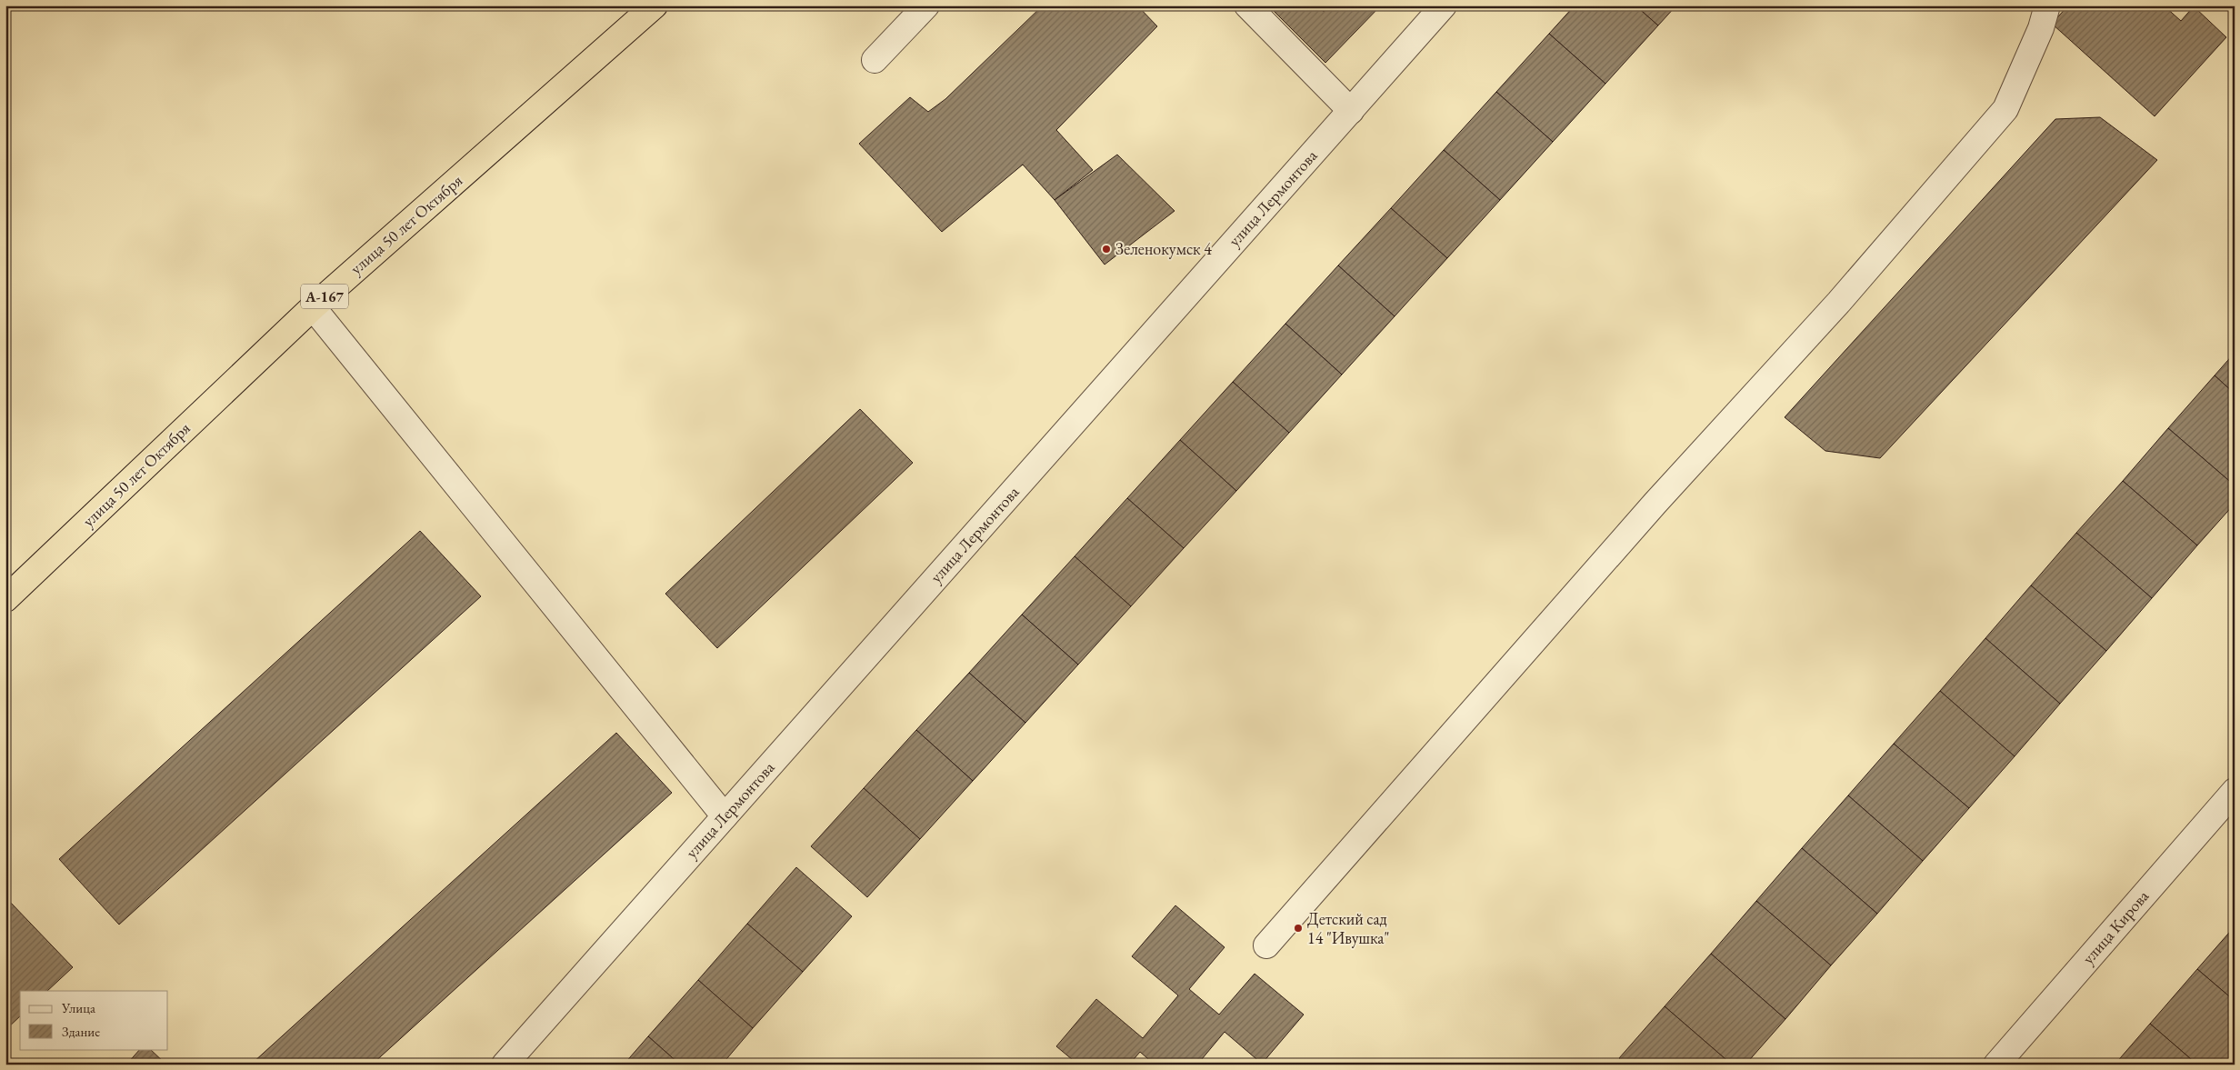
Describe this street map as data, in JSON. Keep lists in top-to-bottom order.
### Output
{
  "streets": {
    "highway": ["улица 50 лет Октября", "А-167"],
    "street": ["улица Лермонтова", "улица Кирова"]
  },
  "places": ["Зеленокумск 4", "Детский сад 14 \"Ивушка\""],
  "legend": ["Улица", "Здание"]
}
